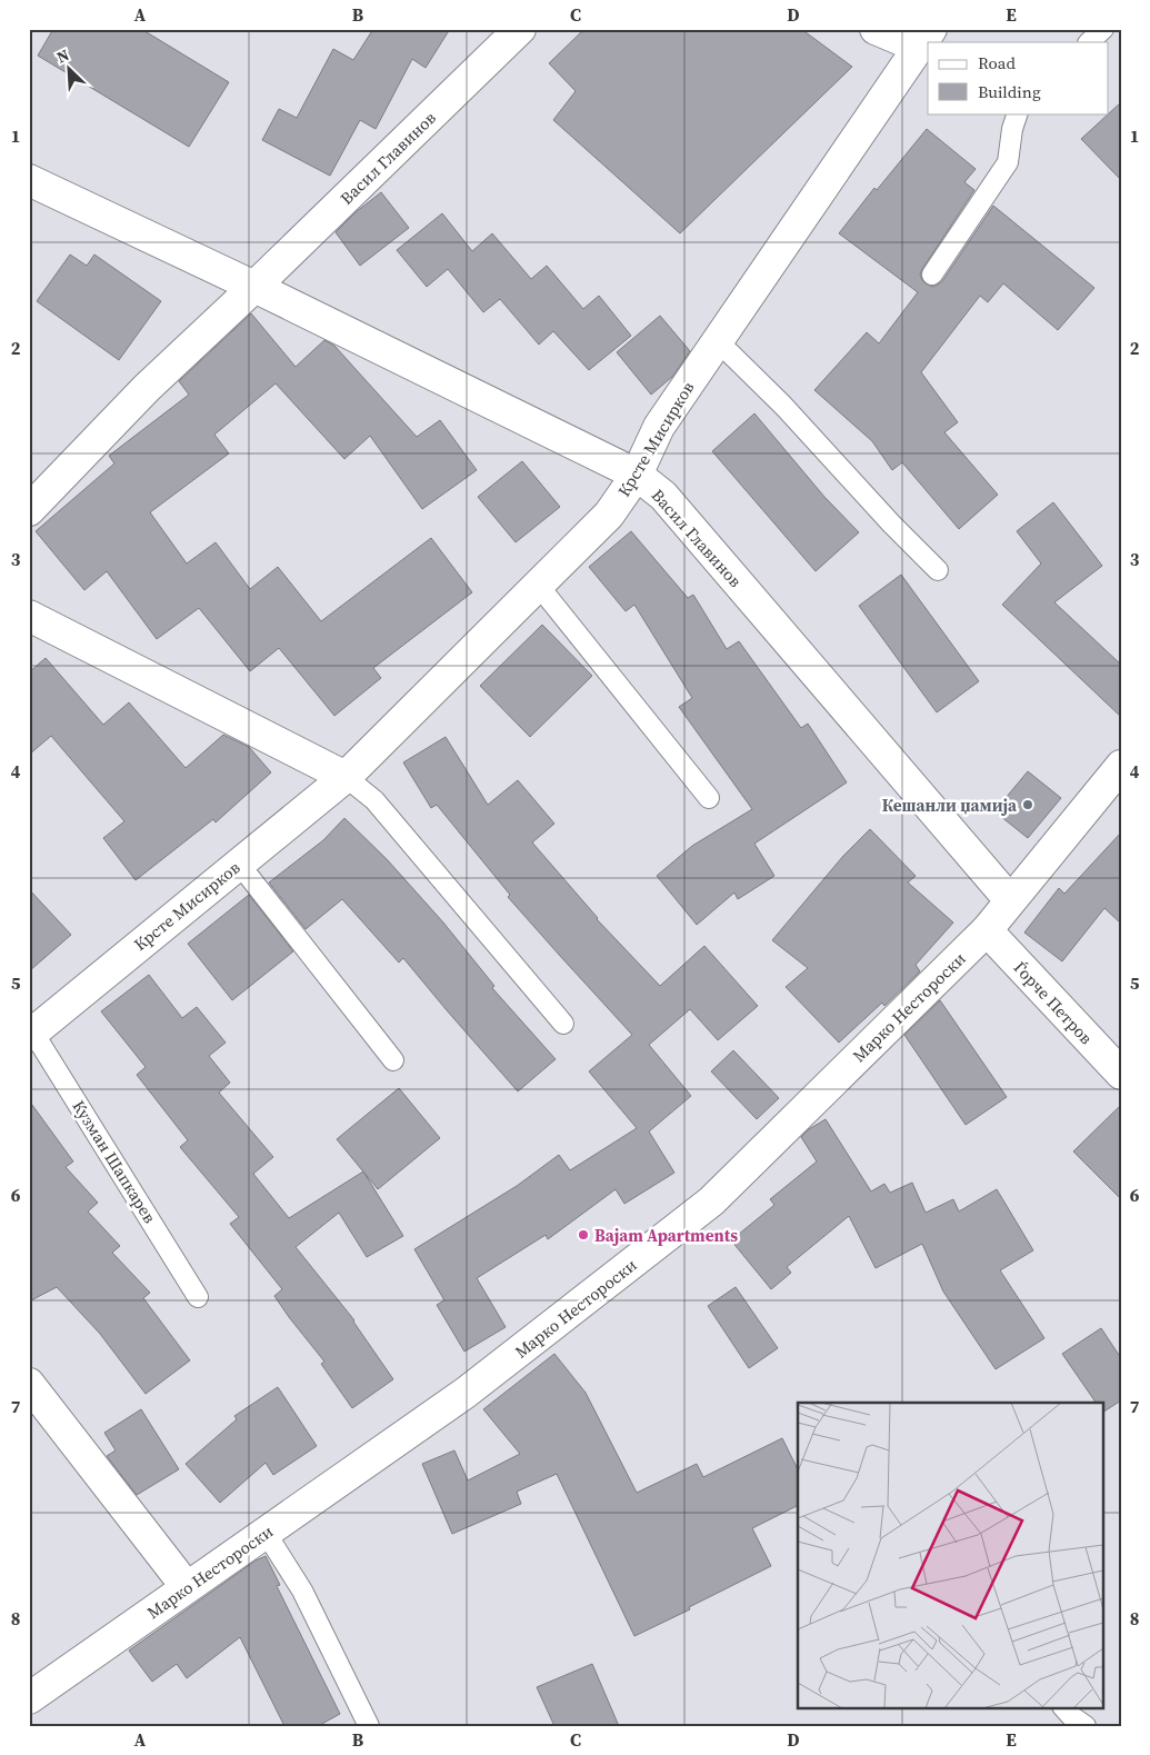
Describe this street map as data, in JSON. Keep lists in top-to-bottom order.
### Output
{
  "streets": {
    "street": [
      "Васил Главинов",
      "Крсте Мисирков",
      "Ѓорче Петров",
      "Марко Нестороски"
    ],
    "lane": ["Кузман Шапкарев"]
  },
  "crossings": [
    ["Васил Главинов", "Крсте Мисирков"],
    ["Васил Главинов", "Марко Нестороски"],
    ["Крсте Мисирков", "Кузман Шапкарев"],
    ["Ѓорче Петров", "Марко Нестороски"]
  ],
  "places": ["Кешанли џамија", "Bajam Apartments"],
  "legend": ["Road", "Building"],
  "north": "top left",
  "grid": {
    "columns": [
      "A",
      "B",
      "C",
      "D",
      "E"
    ],
    "rows": [
      "1",
      "2",
      "3",
      "4",
      "5",
      "6",
      "7",
      "8"
    ]
  }
}
